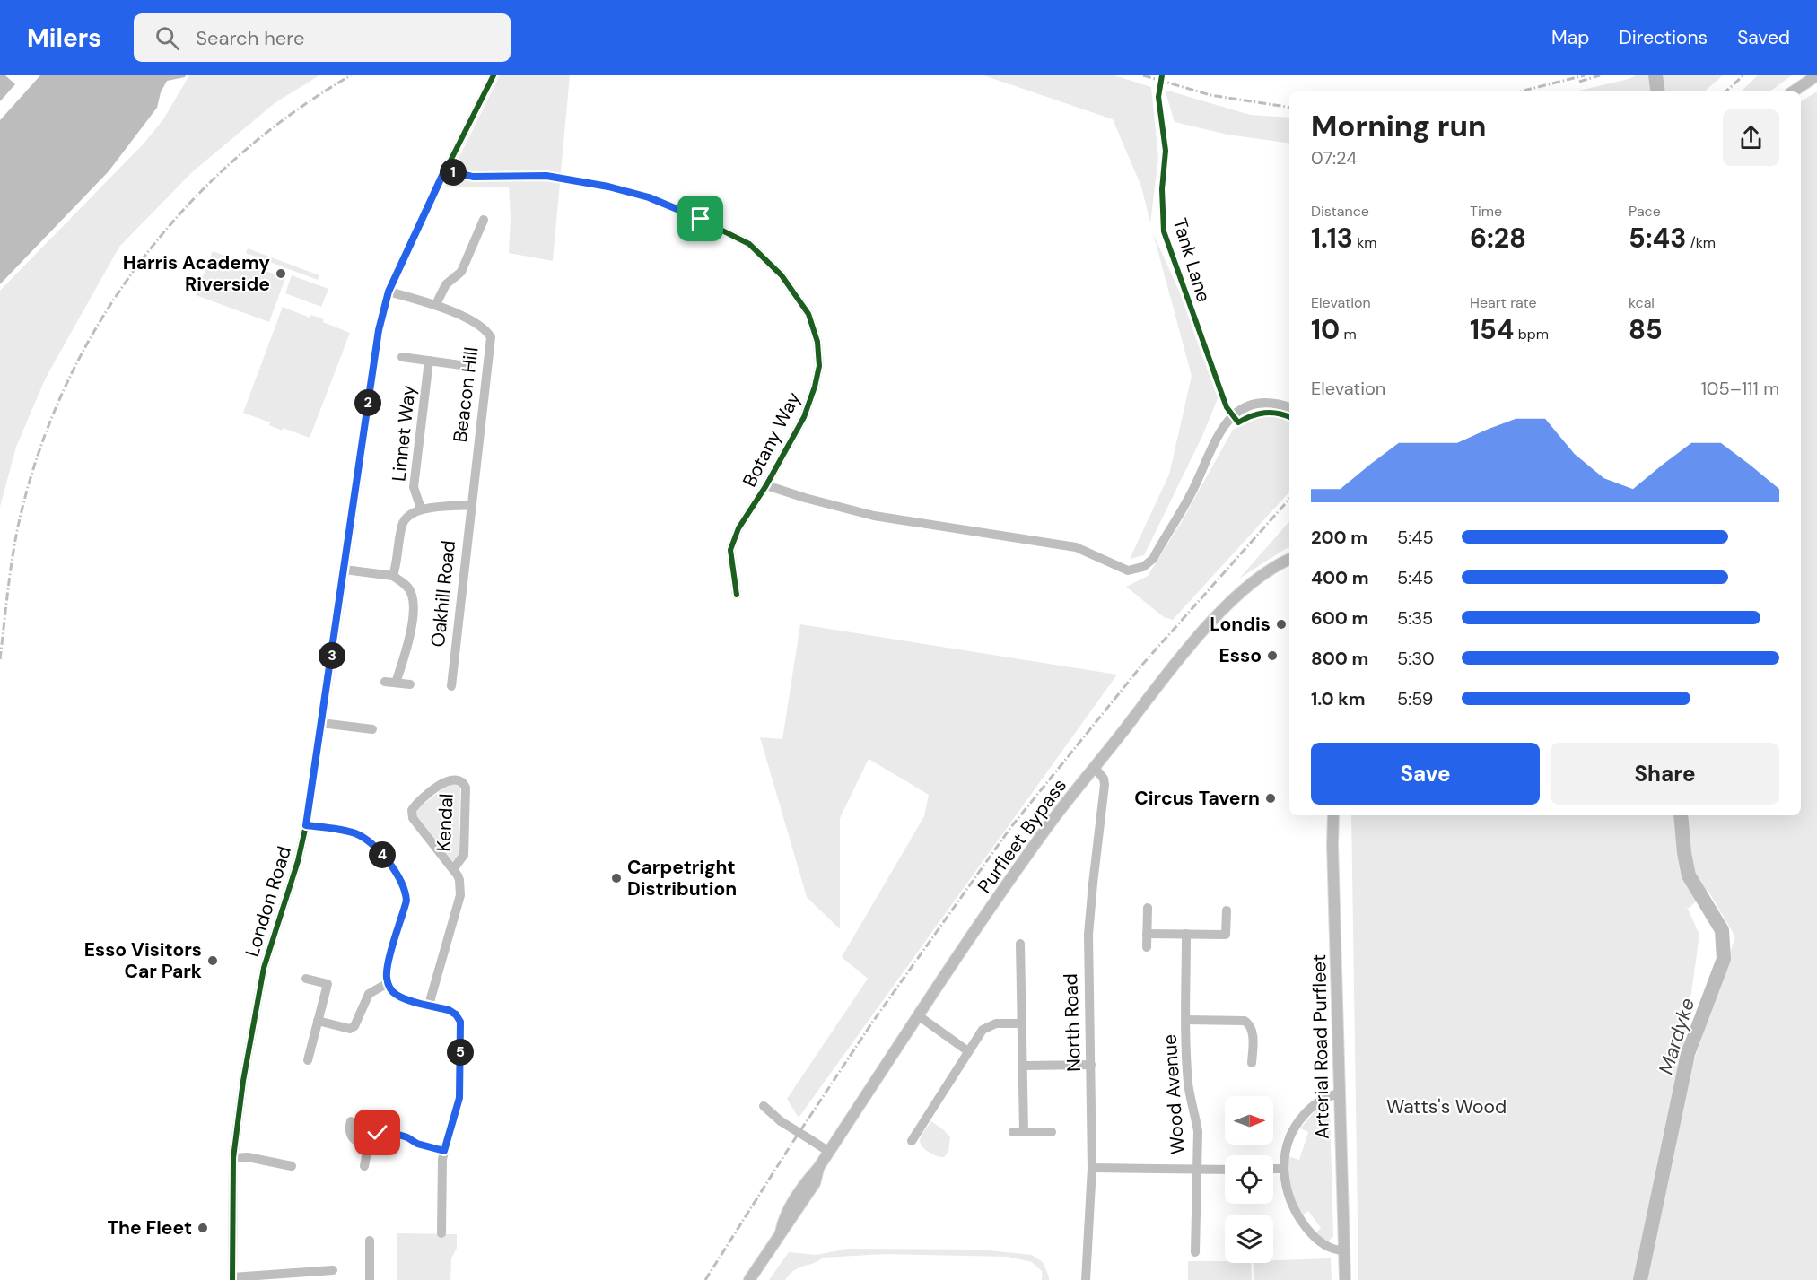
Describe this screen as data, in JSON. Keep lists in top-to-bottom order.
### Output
{
  "streets": {
    "main road": ["Purfleet Bypass", "Arterial Road Purfleet"],
    "street": [
      "Beacon Hill",
      "Linnet Way",
      "Botany Way",
      "Oakhill Road",
      "Kendal",
      "London Road",
      "North Road",
      "Wood Avenue"
    ],
    "cycle path": ["Tank Lane"]
  },
  "crossings": [
    ["Beacon Hill", "Oakhill Road"],
    ["Beacon Hill", "London Road"],
    ["Botany Way", "London Road"],
    ["Purfleet Bypass", "North Road"]
  ],
  "water": ["Mardyke"],
  "parks": ["Watts's Wood"],
  "places": [
    "Harris Academy Riverside",
    "Londis",
    "Esso",
    "Circus Tavern",
    "Carpetright Distribution",
    "Esso Visitors Car Park",
    "The Fleet"
  ],
  "north": "right",
  "page": {
    "header": "Milers",
    "search": "Search here",
    "nav": ["Map", "Directions", "Saved"],
    "heading": ["Morning run", "07:24"],
    "pins": [
      "1",
      "2",
      "3",
      "4",
      "5"
    ],
    "stats": [
      ["Distance", "1.13 km"],
      ["Time", "6:28"],
      ["Pace", "5:43 /km"],
      ["Elevation", "10 m"],
      ["Heart rate", "154 bpm"],
      ["kcal", "85"]
    ],
    "chart": ["Elevation", "105–111 m"],
    "list": [
      {
        "name": "200 m",
        "note": "5:45"
      },
      {
        "name": "400 m",
        "note": "5:45"
      },
      {
        "name": "600 m",
        "note": "5:35"
      },
      {
        "name": "800 m",
        "note": "5:30"
      },
      {
        "name": "1.0 km",
        "note": "5:59"
      }
    ],
    "buttons": ["Save", "Share"]
  }
}
